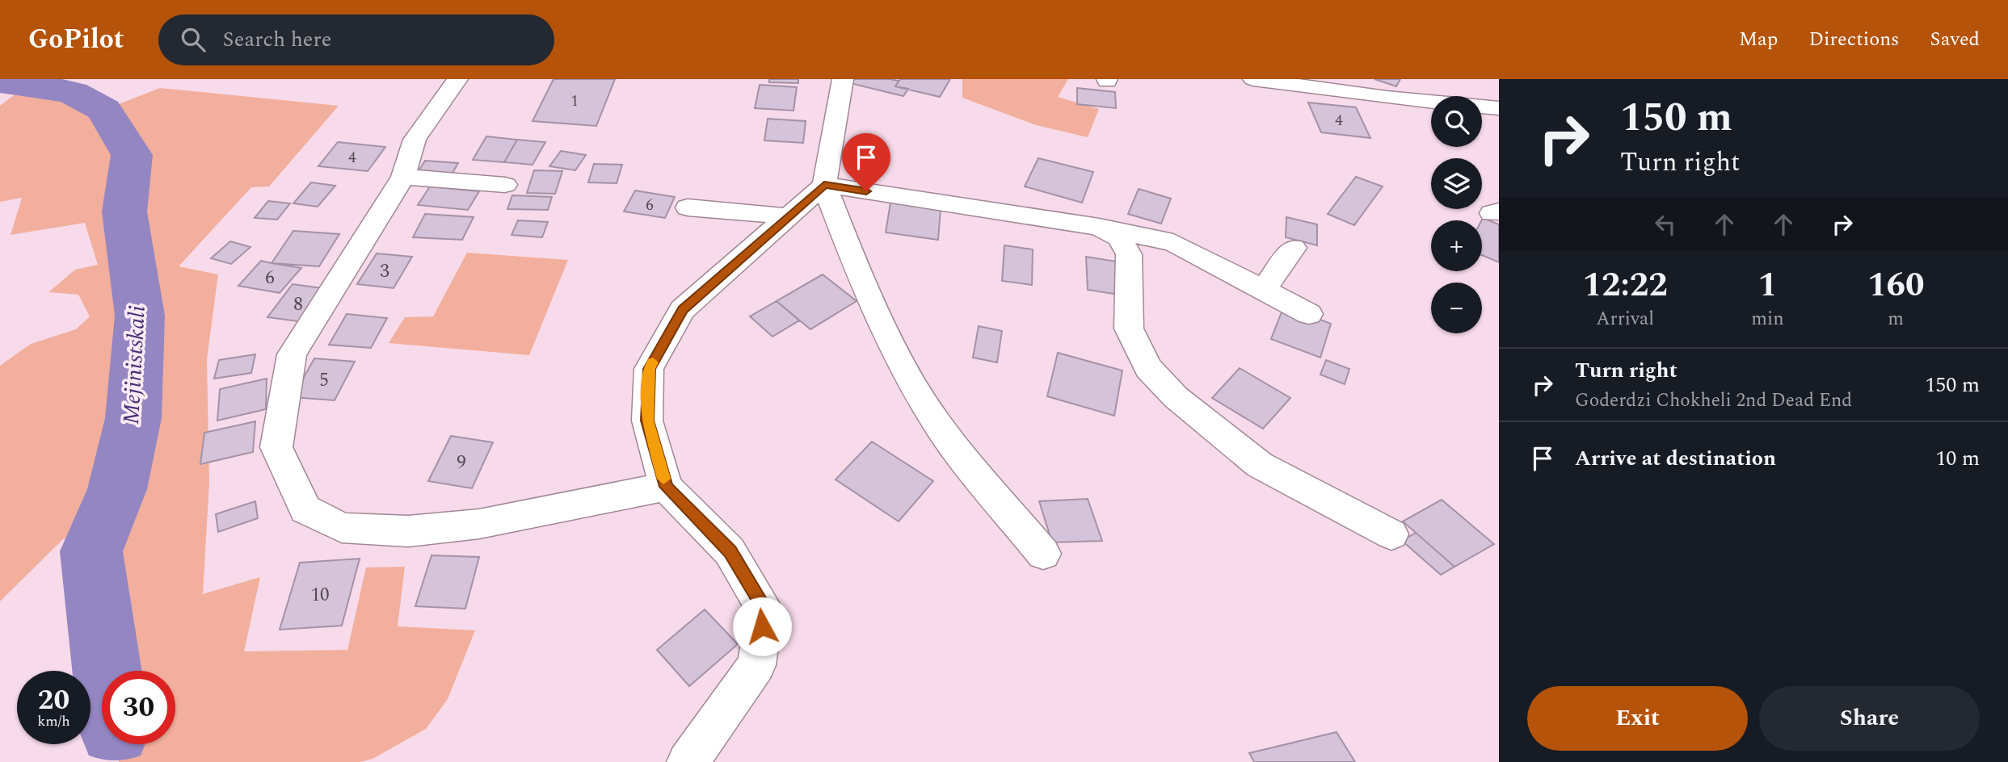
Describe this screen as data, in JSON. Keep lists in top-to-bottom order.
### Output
{
  "water": ["Mejinistskali"],
  "house_numbers": [
    "1",
    "4",
    "4",
    "6",
    "3",
    "6",
    "8",
    "5",
    "9",
    "10"
  ],
  "page": {
    "header": "GoPilot",
    "search": "Search here",
    "nav": ["Map", "Directions", "Saved"],
    "turn": ["150 m", "Turn right"],
    "map_buttons": ["+", "−"],
    "eta": [
      "12:22",
      "Arrival",
      "1",
      "min",
      "160",
      "m"
    ],
    "list": [
      {
        "name": "Turn right",
        "note": "Goderdzi Chokheli 2nd Dead End",
        "value": "150 m"
      },
      {
        "name": "Arrive at destination",
        "value": "10 m"
      }
    ],
    "speed": "20 km/h",
    "limit": "30",
    "buttons": ["Exit", "Share"]
  }
}
